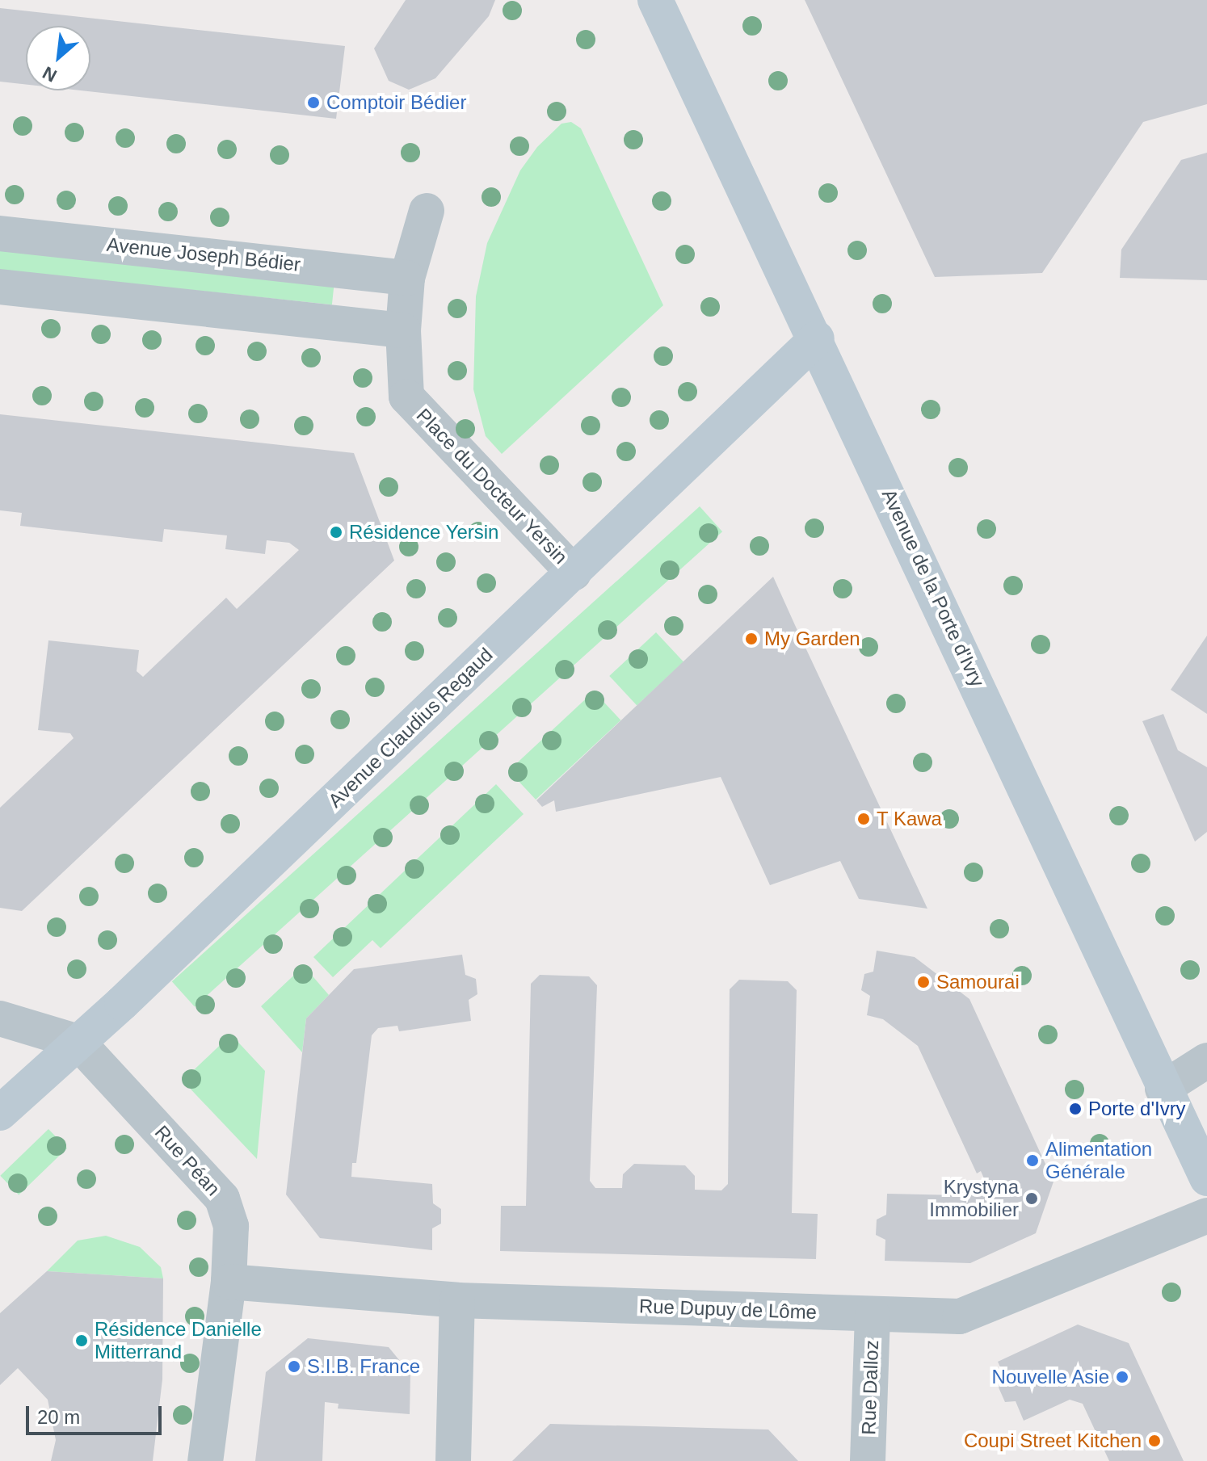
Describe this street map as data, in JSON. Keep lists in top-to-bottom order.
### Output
{
  "streets": {
    "main road": ["Avenue de la Porte d'Ivry", "Avenue Claudius Regaud"],
    "street": [
      "Avenue Joseph Bédier",
      "Place du Docteur Yersin",
      "Rue Péan",
      "Rue Dupuy de Lôme",
      "Rue Dalloz"
    ]
  },
  "crossings": [
    ["Avenue Joseph Bédier", "Place du Docteur Yersin"],
    ["Place du Docteur Yersin", "Avenue Claudius Regaud"],
    ["Avenue de la Porte d'Ivry", "Avenue Claudius Regaud"],
    ["Avenue Claudius Regaud", "Rue Péan"],
    ["Rue Péan", "Rue Dupuy de Lôme"],
    ["Rue Dupuy de Lôme", "Rue Dalloz"]
  ],
  "places": [
    "Comptoir Bédier",
    "Résidence Yersin",
    "My Garden",
    "T Kawa",
    "Samourai",
    "Porte d'Ivry",
    "Alimentation Générale",
    "Krystyna Immobilier",
    "Résidence Danielle Mitterrand",
    "S.I.B. France",
    "Nouvelle Asie",
    "Coupi Street Kitchen"
  ],
  "scale_bar": "20 m",
  "north": "bottom left"
}
